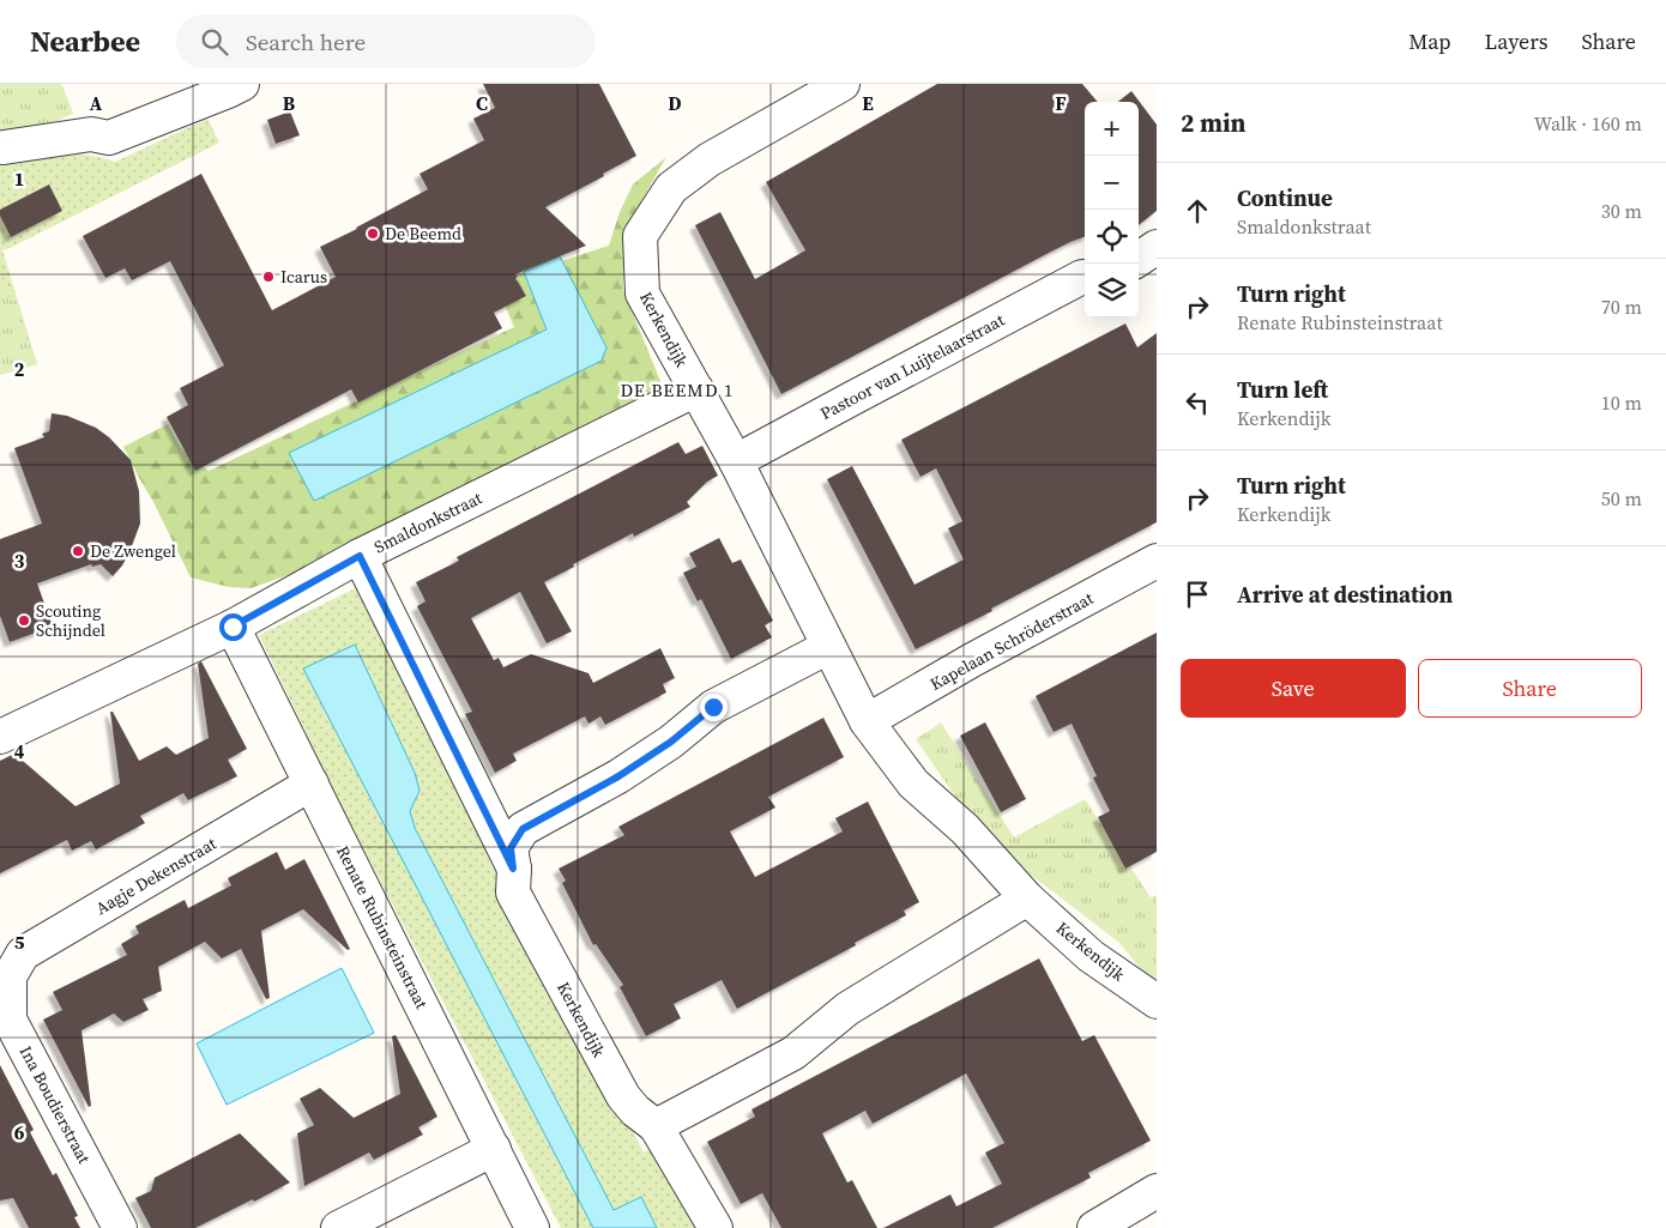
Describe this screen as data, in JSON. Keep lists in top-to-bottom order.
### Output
{
  "streets": {
    "street": [
      "Kerkendijk",
      "Pastoor van Luijtelaarstraat",
      "Smaldonkstraat",
      "Kapelaan Schröderstraat",
      "Aagje Dekenstraat",
      "Renate Rubinsteinstraat",
      "Ina Boudierstraat"
    ]
  },
  "crossings": [
    ["Kerkendijk", "Pastoor van Luijtelaarstraat"],
    ["Kerkendijk", "Smaldonkstraat"],
    ["Kerkendijk", "Kapelaan Schröderstraat"],
    ["Smaldonkstraat", "Renate Rubinsteinstraat"],
    ["Aagje Dekenstraat", "Renate Rubinsteinstraat"],
    ["Aagje Dekenstraat", "Ina Boudierstraat"]
  ],
  "districts": ["DE BEEMD 1"],
  "places": [
    "De Beemd",
    "Icarus",
    "De Zwengel",
    "Scouting Schijndel"
  ],
  "page": {
    "header": "Nearbee",
    "search": "Search here",
    "nav": ["Map", "Layers", "Share"],
    "heading": ["2 min", "Walk · 160 m"],
    "map_buttons": ["+", "−"],
    "list": [
      ["Continue", "Smaldonkstraat", "30 m"],
      ["Turn right", "Renate Rubinsteinstraat", "70 m"],
      ["Turn left", "Kerkendijk", "10 m"],
      ["Turn right", "Kerkendijk", "50 m"],
      "Arrive at destination"
    ],
    "buttons": ["Save", "Share"]
  },
  "grid": {
    "columns": [
      "A",
      "B",
      "C",
      "D",
      "E",
      "F"
    ],
    "rows": [
      "1",
      "2",
      "3",
      "4",
      "5",
      "6"
    ]
  }
}
